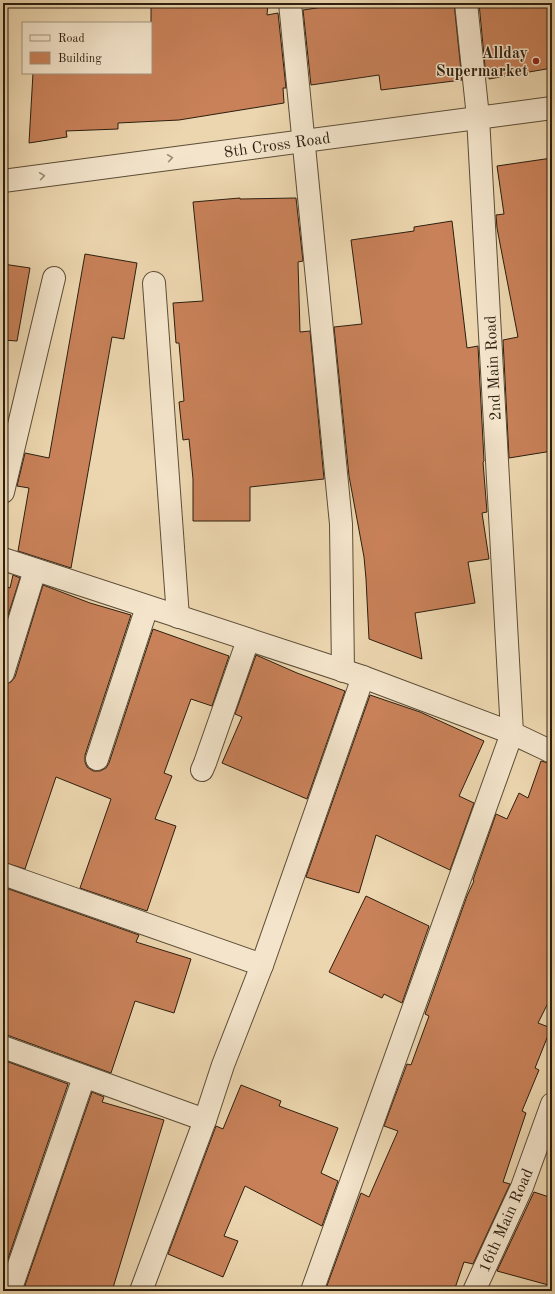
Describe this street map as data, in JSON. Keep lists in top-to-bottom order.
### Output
{
  "streets": {
    "street": ["8th Cross Road", "2nd Main Road", "16th Main Road"]
  },
  "crossings": [
    ["8th Cross Road", "2nd Main Road"]
  ],
  "one_way": ["8th Cross Road"],
  "places": ["Allday Supermarket"],
  "legend": ["Road", "Building"]
}
